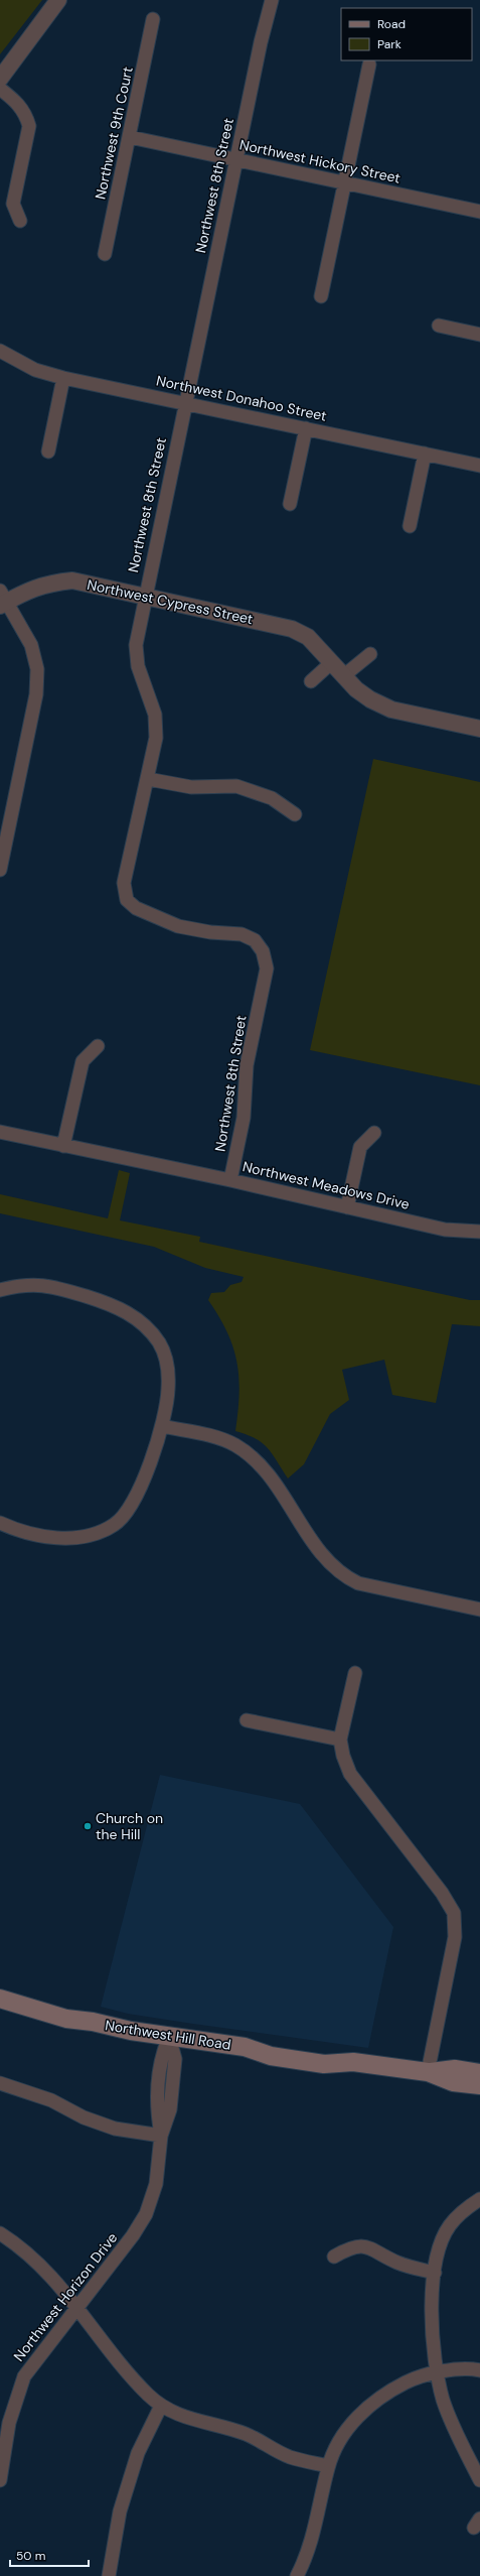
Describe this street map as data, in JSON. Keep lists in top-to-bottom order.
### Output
{
  "streets": {
    "main road": ["Northwest Hill Road"],
    "street": [
      "Northwest 9th Court",
      "Northwest Hickory Street",
      "Northwest 8th Street",
      "Northwest Donahoo Street",
      "Northwest Cypress Street",
      "Northwest Meadows Drive",
      "Northwest Horizon Drive"
    ]
  },
  "crossings": [
    ["Northwest 9th Court", "Northwest Hickory Street"],
    ["Northwest Hickory Street", "Northwest 8th Street"],
    ["Northwest 8th Street", "Northwest Donahoo Street"],
    ["Northwest 8th Street", "Northwest Cypress Street"],
    ["Northwest 8th Street", "Northwest Meadows Drive"],
    ["Northwest Hill Road", "Northwest Horizon Drive"]
  ],
  "places": ["Church on the Hill"],
  "legend": ["Road", "Park"],
  "scale_bar": "50 m"
}
